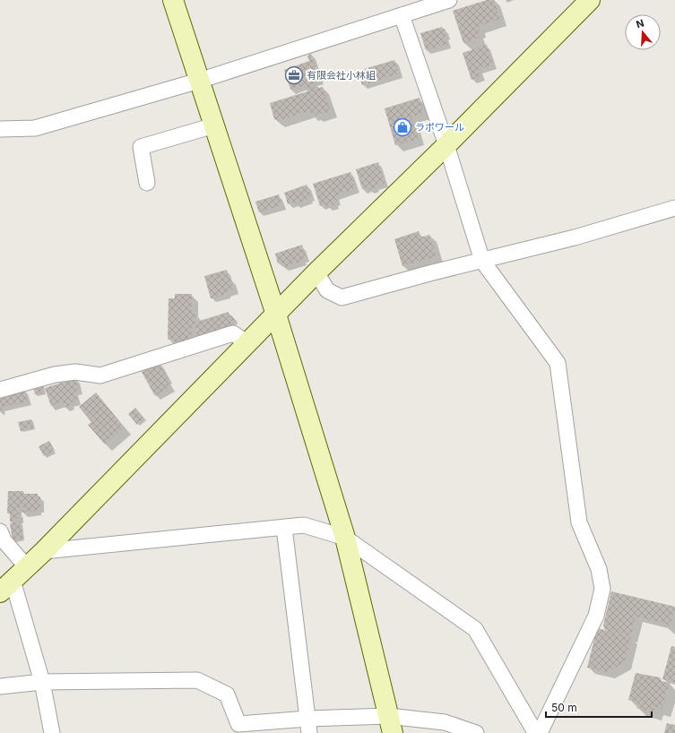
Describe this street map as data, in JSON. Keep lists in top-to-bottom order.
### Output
{
  "places": {
    "office": ["有限会社小林組"],
    "shop": ["ラポワール"]
  },
  "scale_bar": "50 m",
  "north": "top"
}
